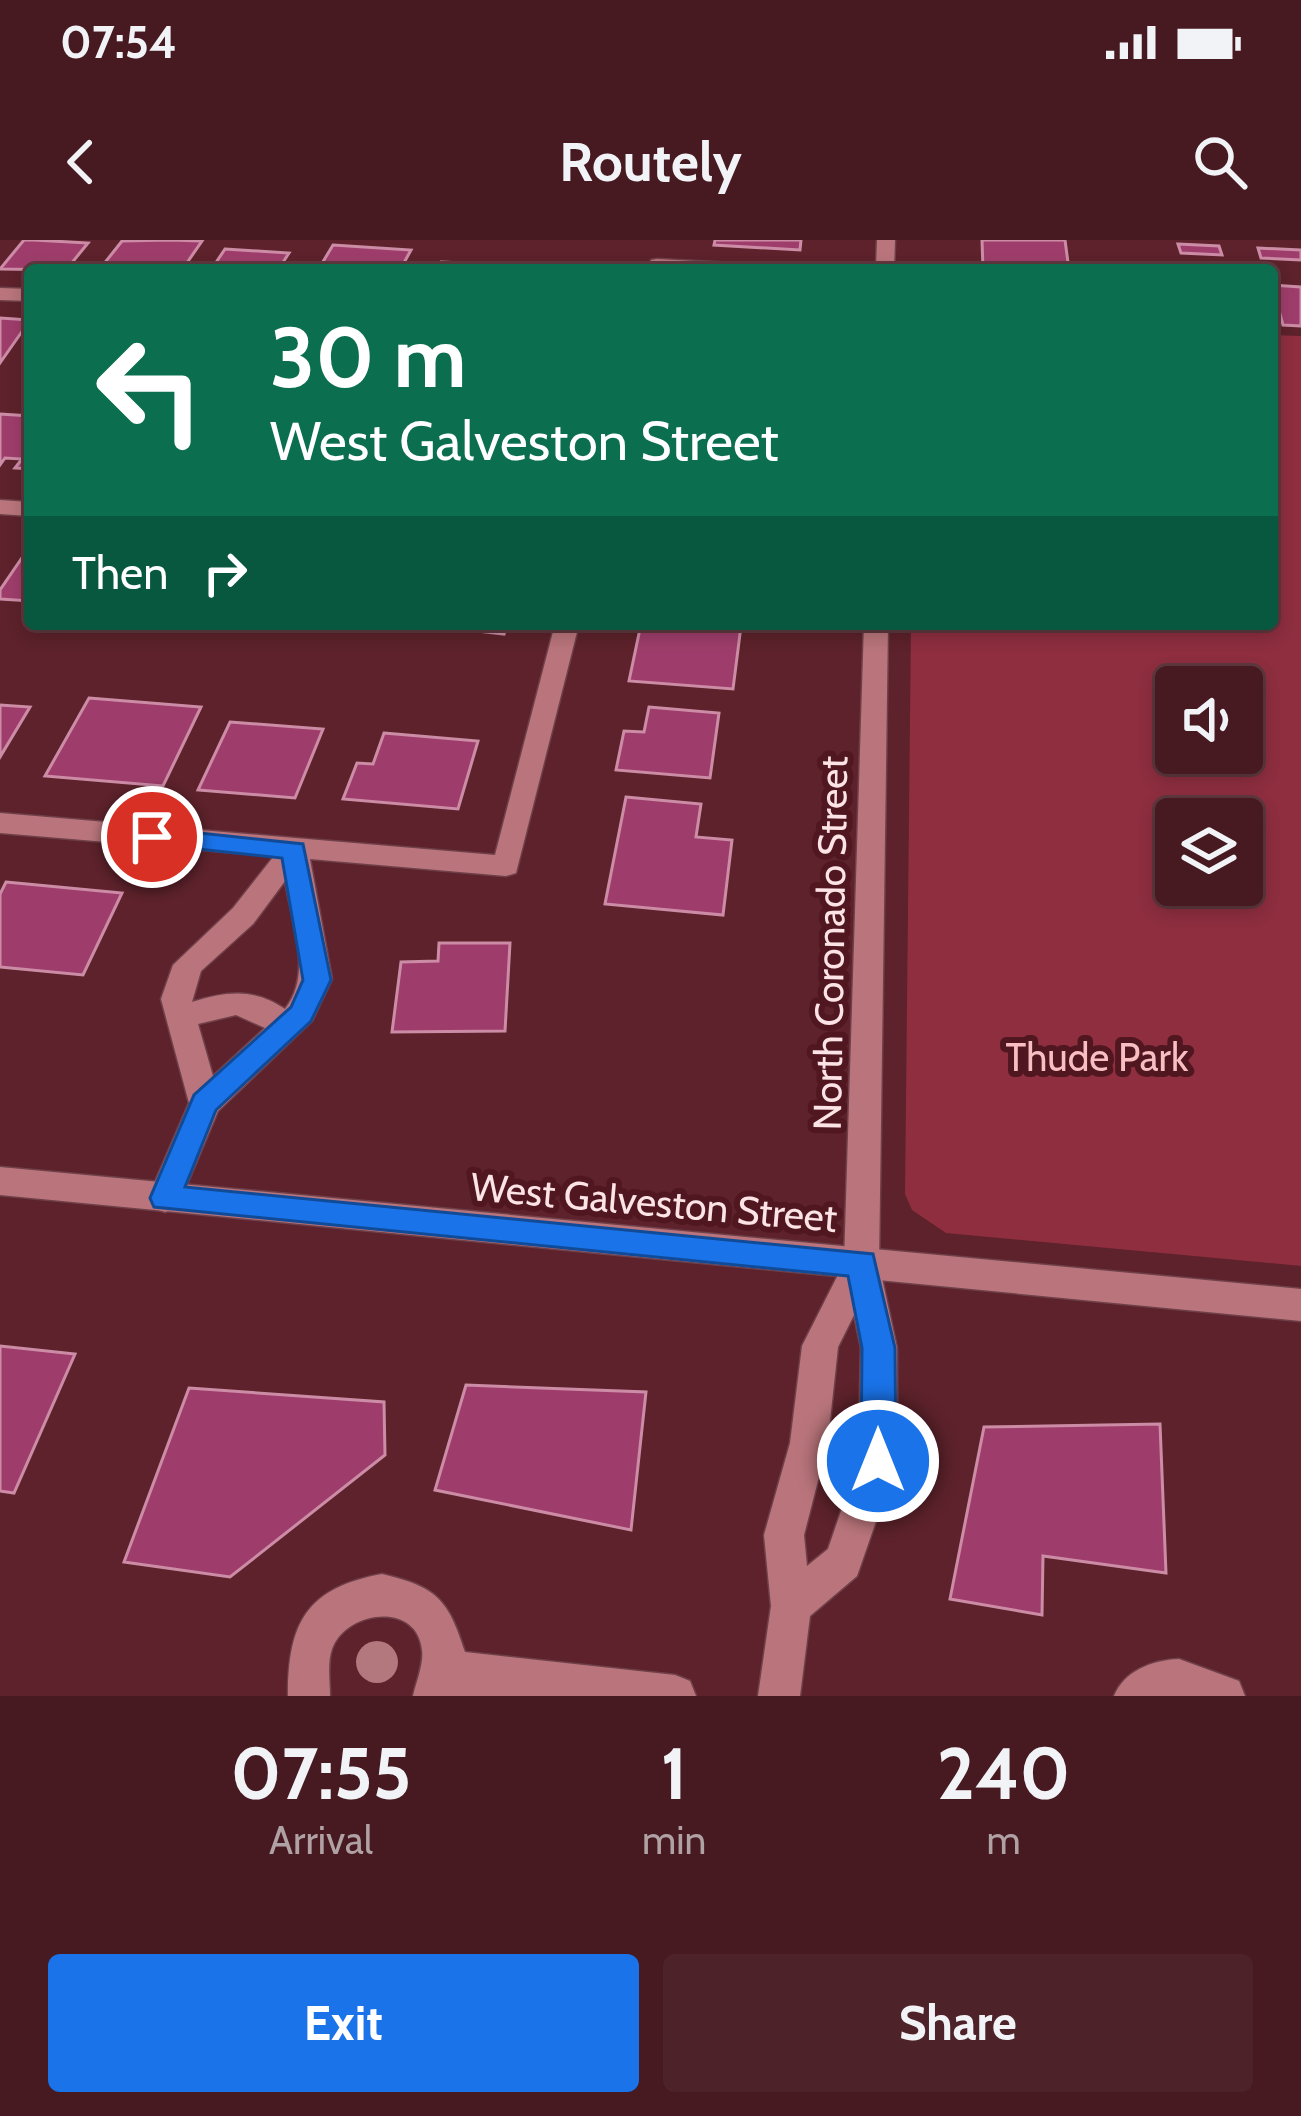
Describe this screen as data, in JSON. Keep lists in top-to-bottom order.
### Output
{
  "streets": {
    "street": ["North Coronado Street", "West Galveston Street"]
  },
  "crossings": [
    ["North Coronado Street", "West Galveston Street"]
  ],
  "parks": ["Thude Park"],
  "page": {
    "status": "07:54",
    "header": "Routely",
    "turn": ["30 m", "West Galveston Street"],
    "then": "Then",
    "eta": [
      "07:55",
      "Arrival",
      "1",
      "min",
      "240",
      "m"
    ],
    "buttons": ["Exit", "Share"]
  }
}
